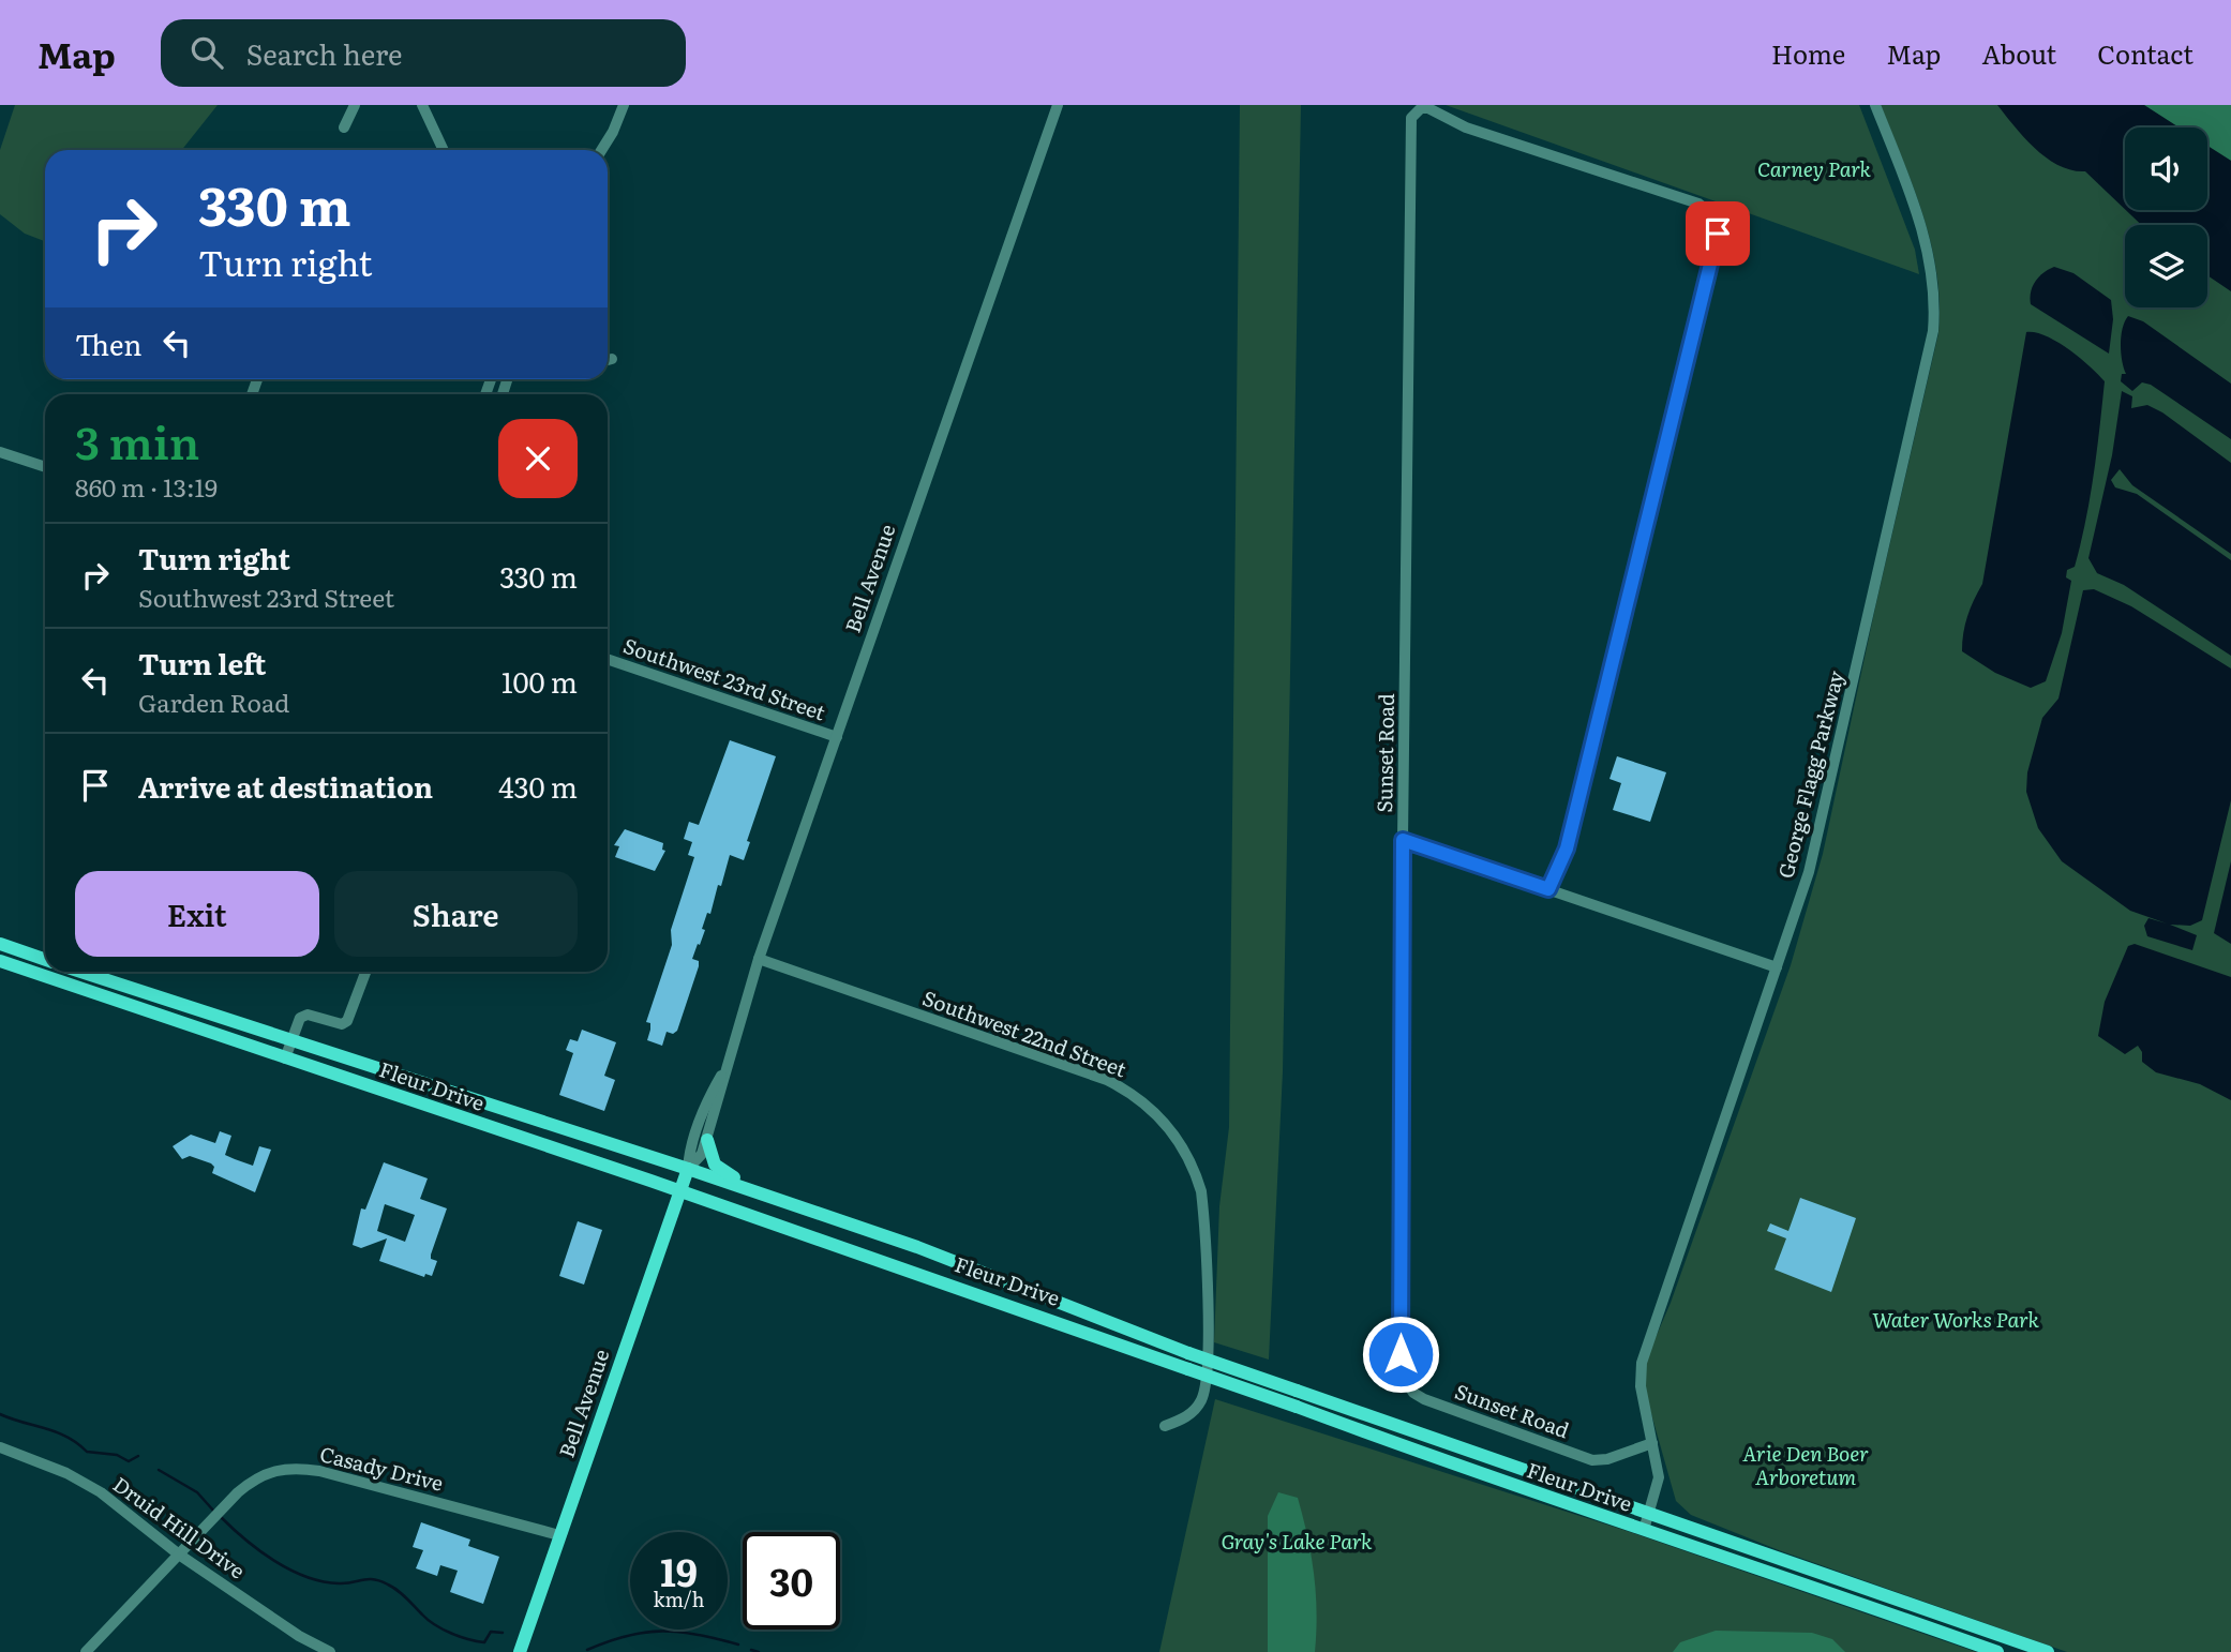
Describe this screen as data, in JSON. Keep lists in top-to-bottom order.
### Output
{
  "streets": {
    "main road": ["Bell Avenue", "Fleur Drive"],
    "street": [
      "Southwest 23rd Street",
      "Sunset Road",
      "George Flagg Parkway",
      "Southwest 22nd Street",
      "Casady Drive",
      "Druid Hill Drive"
    ]
  },
  "crossings": [
    ["Bell Avenue", "Southwest 23rd Street"],
    ["Bell Avenue", "Southwest 22nd Street"],
    ["Bell Avenue", "Fleur Drive"],
    ["Bell Avenue", "Casady Drive"],
    ["Sunset Road", "George Flagg Parkway"],
    ["George Flagg Parkway", "Fleur Drive"],
    ["Casady Drive", "Druid Hill Drive"]
  ],
  "parks": [
    "Carney Park",
    "Water Works Park",
    "Arie Den Boer Arboretum",
    "Gray's Lake Park"
  ],
  "page": {
    "header": "Map",
    "search": "Search here",
    "nav": [
      "Home",
      "Map",
      "About",
      "Contact"
    ],
    "turn": ["330 m", "Turn right"],
    "then": "Then",
    "heading": ["3 min", "860 m · 13:19"],
    "list": [
      {
        "name": "Turn right",
        "note": "Southwest 23rd Street",
        "value": "330 m"
      },
      {
        "name": "Turn left",
        "note": "Garden Road",
        "value": "100 m"
      },
      {
        "name": "Arrive at destination",
        "value": "430 m"
      }
    ],
    "buttons": ["Exit", "Share"],
    "speed": "19 km/h",
    "limit": "30"
  }
}
